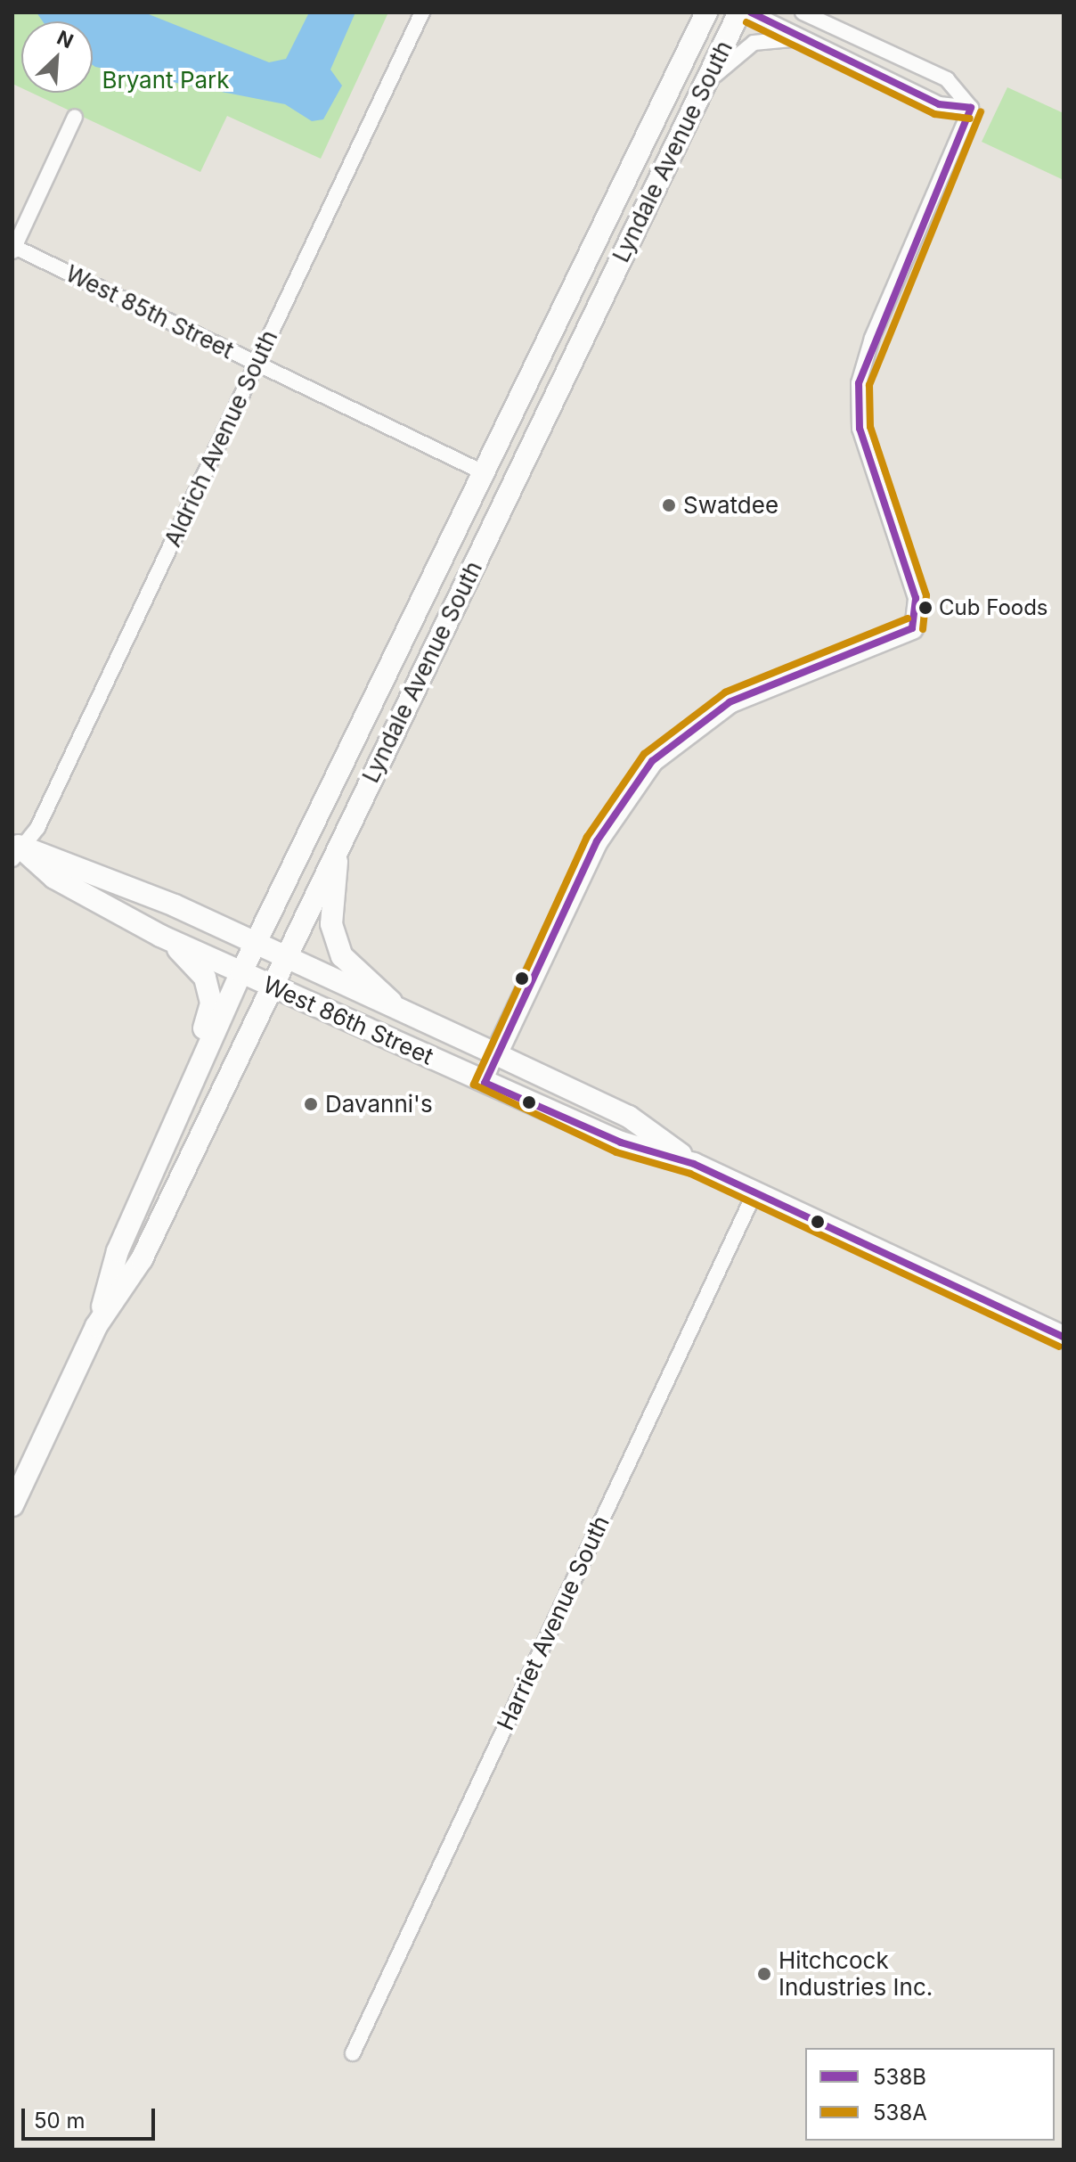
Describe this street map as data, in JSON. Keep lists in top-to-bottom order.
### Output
{
  "streets": {
    "main road": ["Lyndale Avenue South", "West 86th Street"],
    "street": ["West 85th Street", "Aldrich Avenue South", "Harriet Avenue South"]
  },
  "crossings": [
    ["Lyndale Avenue South", "West 85th Street"],
    ["Lyndale Avenue South", "West 86th Street"],
    ["West 85th Street", "Aldrich Avenue South"],
    ["Aldrich Avenue South", "West 86th Street"],
    ["West 86th Street", "Harriet Avenue South"]
  ],
  "parks": ["Bryant Park"],
  "places": [
    "Swatdee",
    "Cub Foods",
    "Davanni's",
    "Hitchcock Industries Inc."
  ],
  "lines": ["transit line 538B", "transit line 538A"],
  "legend": ["538B", "538A"],
  "scale_bar": "50 m",
  "north": "top right"
}
